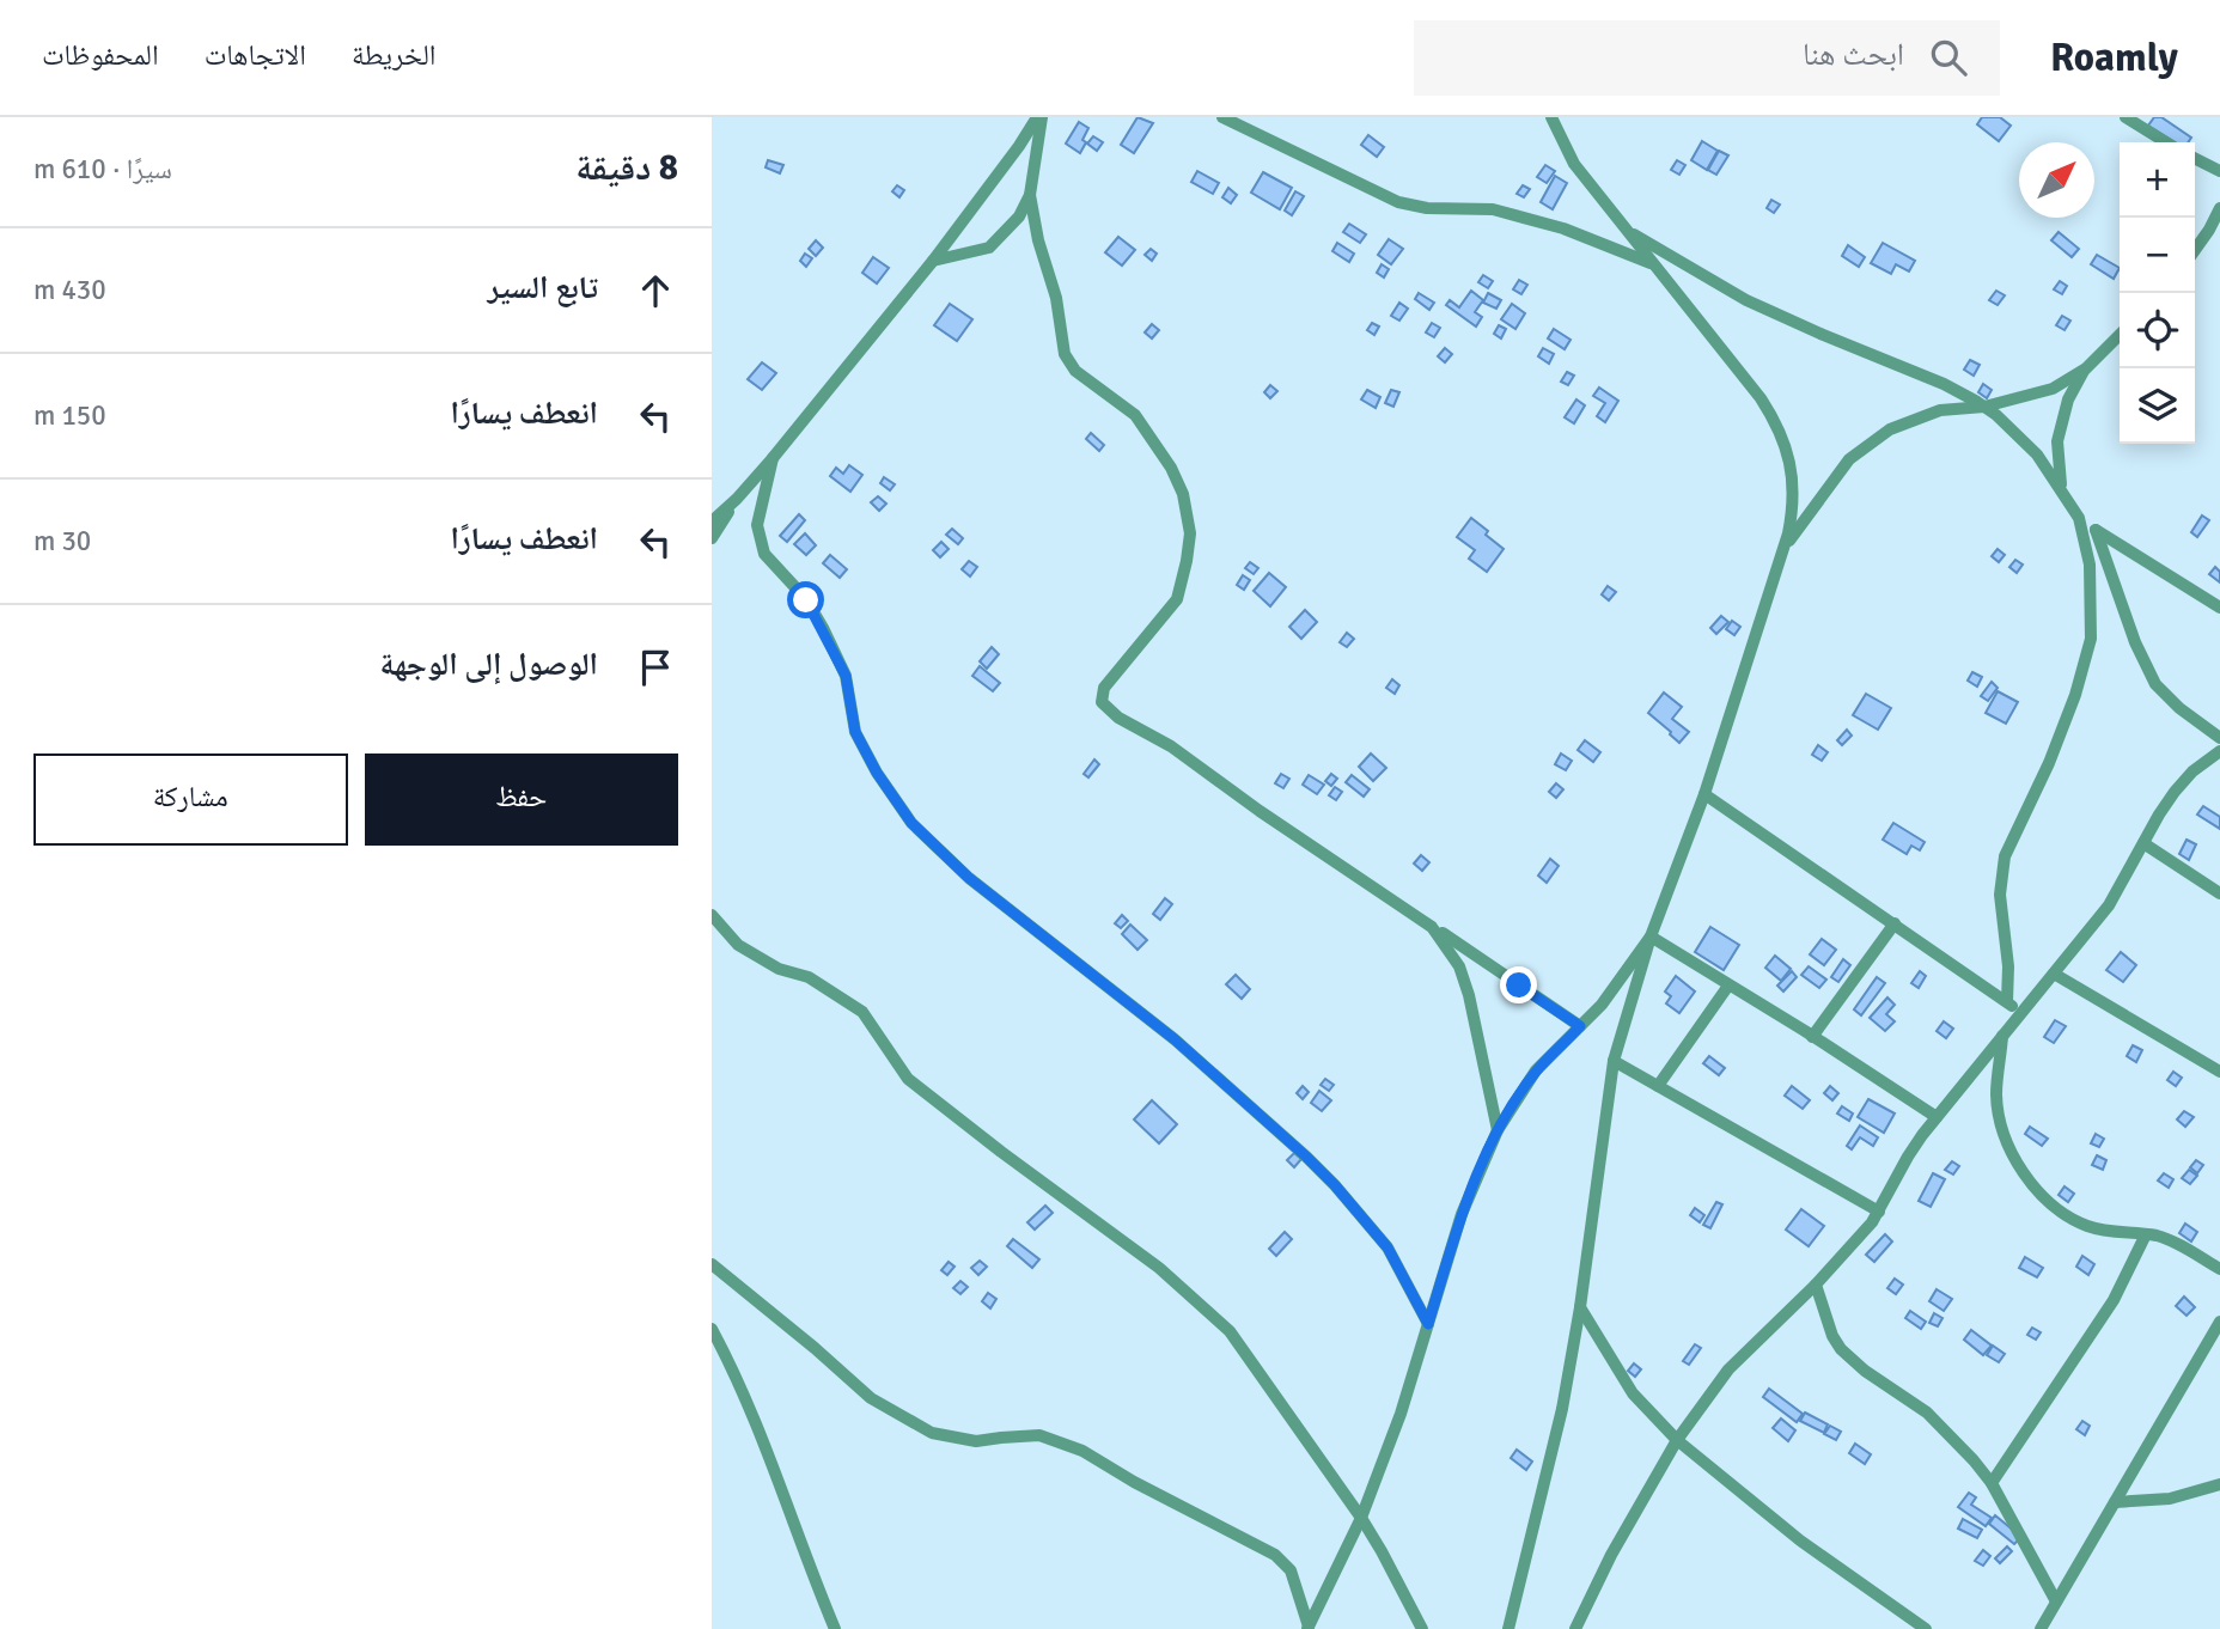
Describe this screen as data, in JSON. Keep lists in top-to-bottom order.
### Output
{
  "north": "top right",
  "page": {
    "header": "Roamly",
    "search": "ابحث هنا",
    "nav": ["الخريطة", "الاتجاهات", "المحفوظات"],
    "heading": ["8 دقيقة", "سيرًا · 610 m"],
    "map_buttons": ["+", "−"],
    "list": [
      ["تابع السير", "430 m"],
      ["انعطف يسارًا", "150 m"],
      ["انعطف يسارًا", "30 m"],
      "الوصول إلى الوجهة"
    ],
    "buttons": ["حفظ", "مشاركة"]
  }
}
